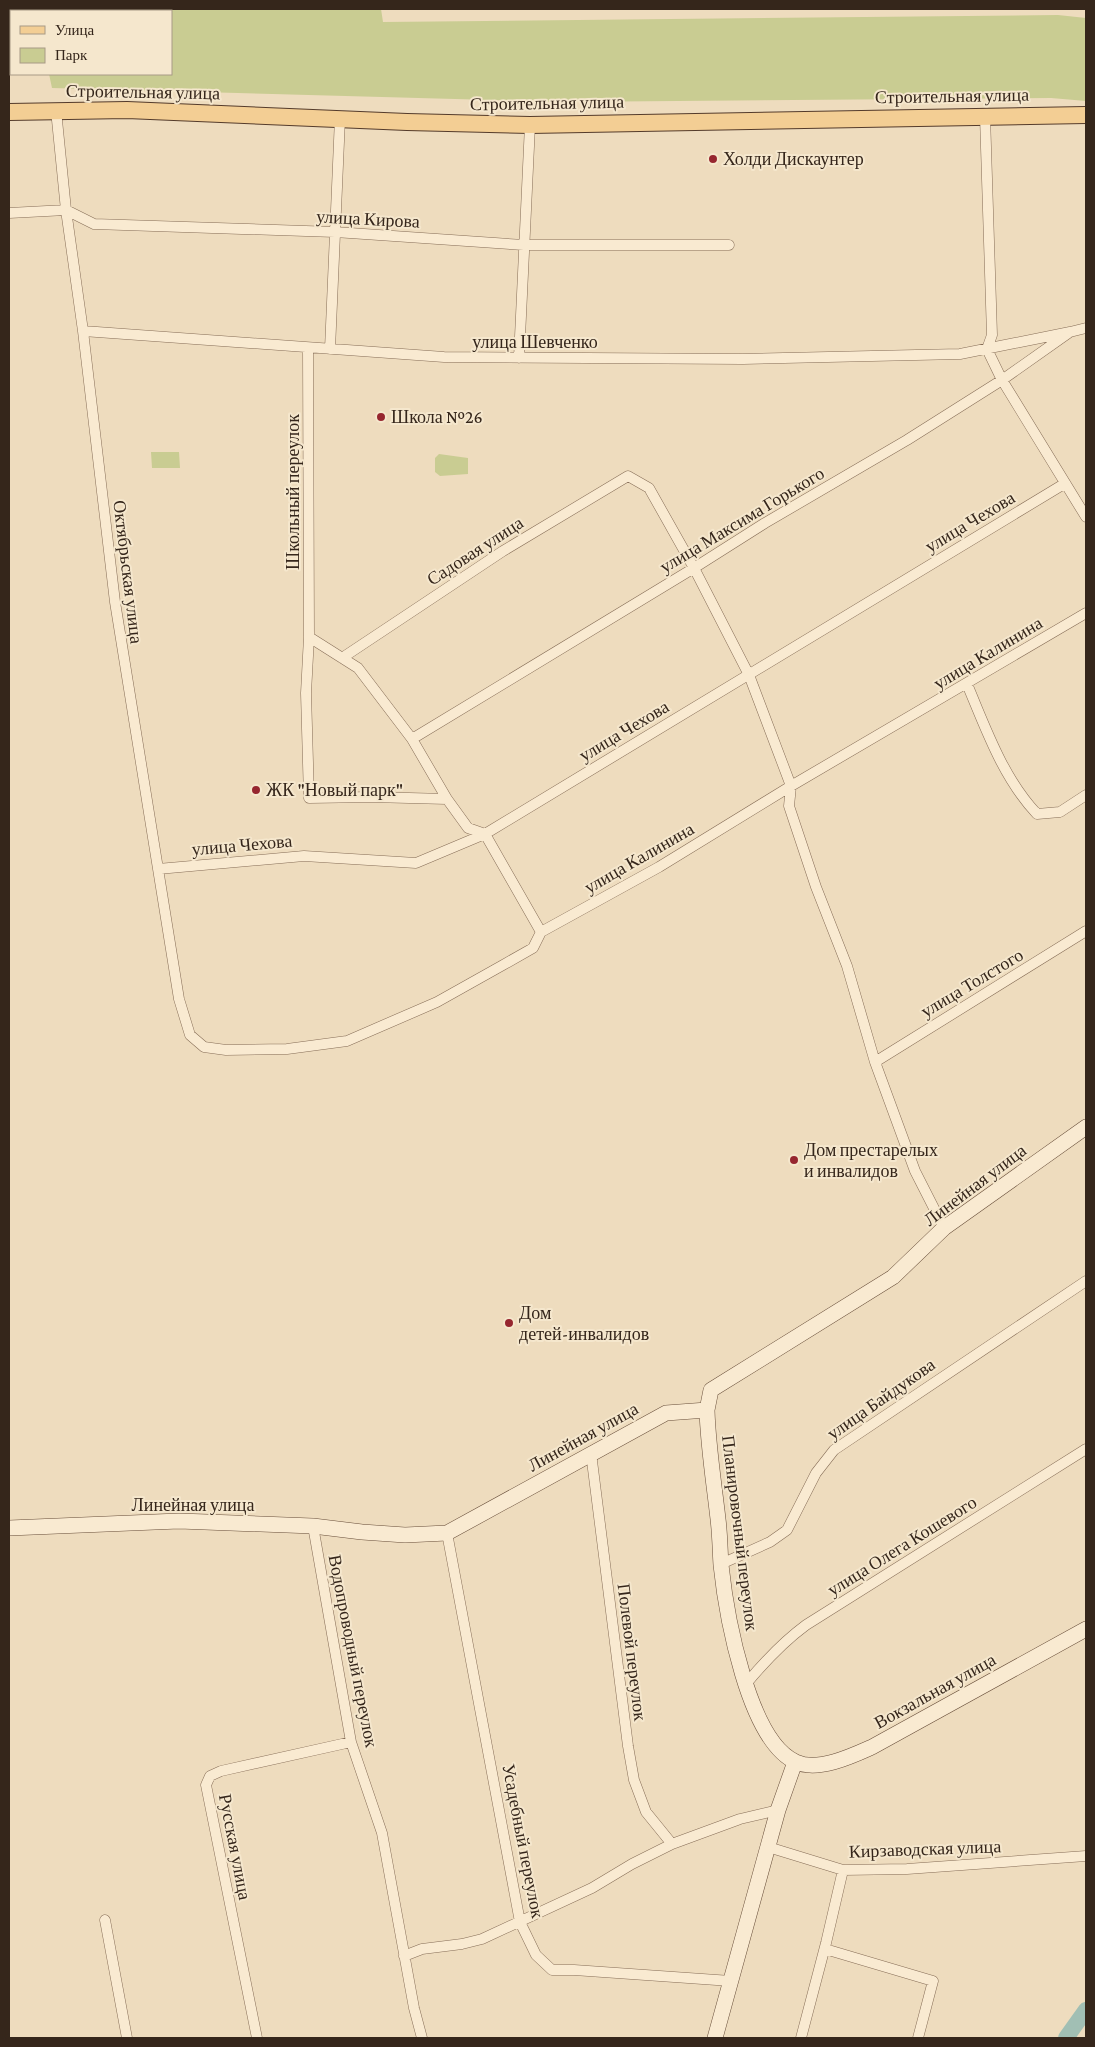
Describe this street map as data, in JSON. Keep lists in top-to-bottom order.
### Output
{
  "streets": {
    "main road": ["Строительная улица"],
    "street": [
      "улица Кирова",
      "улица Шевченко",
      "Школьный переулок",
      "улица Максима Горького",
      "улица Чехова",
      "Садовая улица",
      "Октябрьская улица",
      "улица Калинина",
      "улица Толстого",
      "Линейная улица",
      "улица Байдукова",
      "Планировочный переулок",
      "улица Олега Кошевого",
      "Водопроводный переулок",
      "Полевой переулок",
      "Вокзальная улица",
      "Усадебный переулок",
      "Русская улица",
      "Кирзаводская улица"
    ]
  },
  "crossings": [
    ["Строительная улица", "Октябрьская улица"],
    ["улица Кирова", "Октябрьская улица"],
    ["улица Шевченко", "Школьный переулок"],
    ["улица Шевченко", "улица Максима Горького"],
    ["улица Шевченко", "Октябрьская улица"],
    ["улица Максима Горького", "Садовая улица"],
    ["улица Чехова", "Октябрьская улица"],
    ["Октябрьская улица", "улица Калинина"],
    ["Линейная улица", "Планировочный переулок"],
    ["Линейная улица", "Водопроводный переулок"],
    ["Линейная улица", "Полевой переулок"],
    ["Линейная улица", "Усадебный переулок"],
    ["улица Байдукова", "Планировочный переулок"],
    ["Планировочный переулок", "улица Олега Кошевого"],
    ["Планировочный переулок", "Вокзальная улица"],
    ["Водопроводный переулок", "Русская улица"]
  ],
  "places": [
    "Холди Дискаунтер",
    "Школа №26",
    "ЖК \"Новый парк\"",
    "Дом престарелых и инвалидов",
    "Дом детей-инвалидов"
  ],
  "legend": ["Улица", "Парк"]
}
